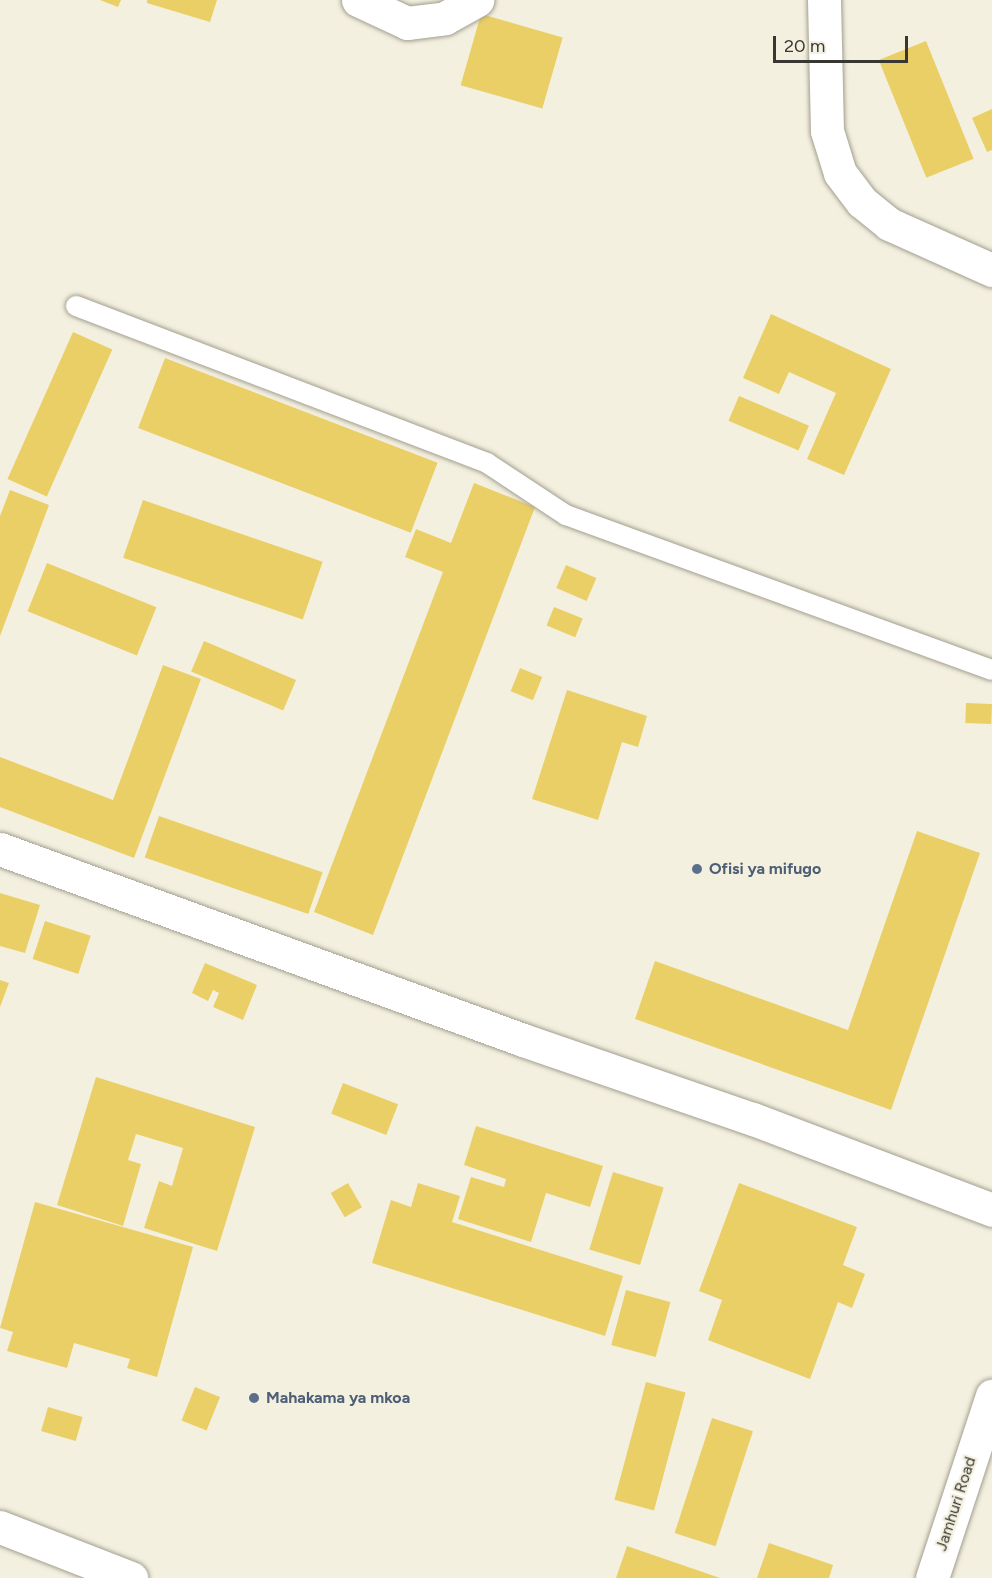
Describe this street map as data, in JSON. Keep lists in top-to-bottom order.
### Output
{
  "streets": {
    "street": ["Jamhuri Road"]
  },
  "places": ["Ofisi ya mifugo", "Mahakama ya mkoa"],
  "scale_bar": "20 m"
}
